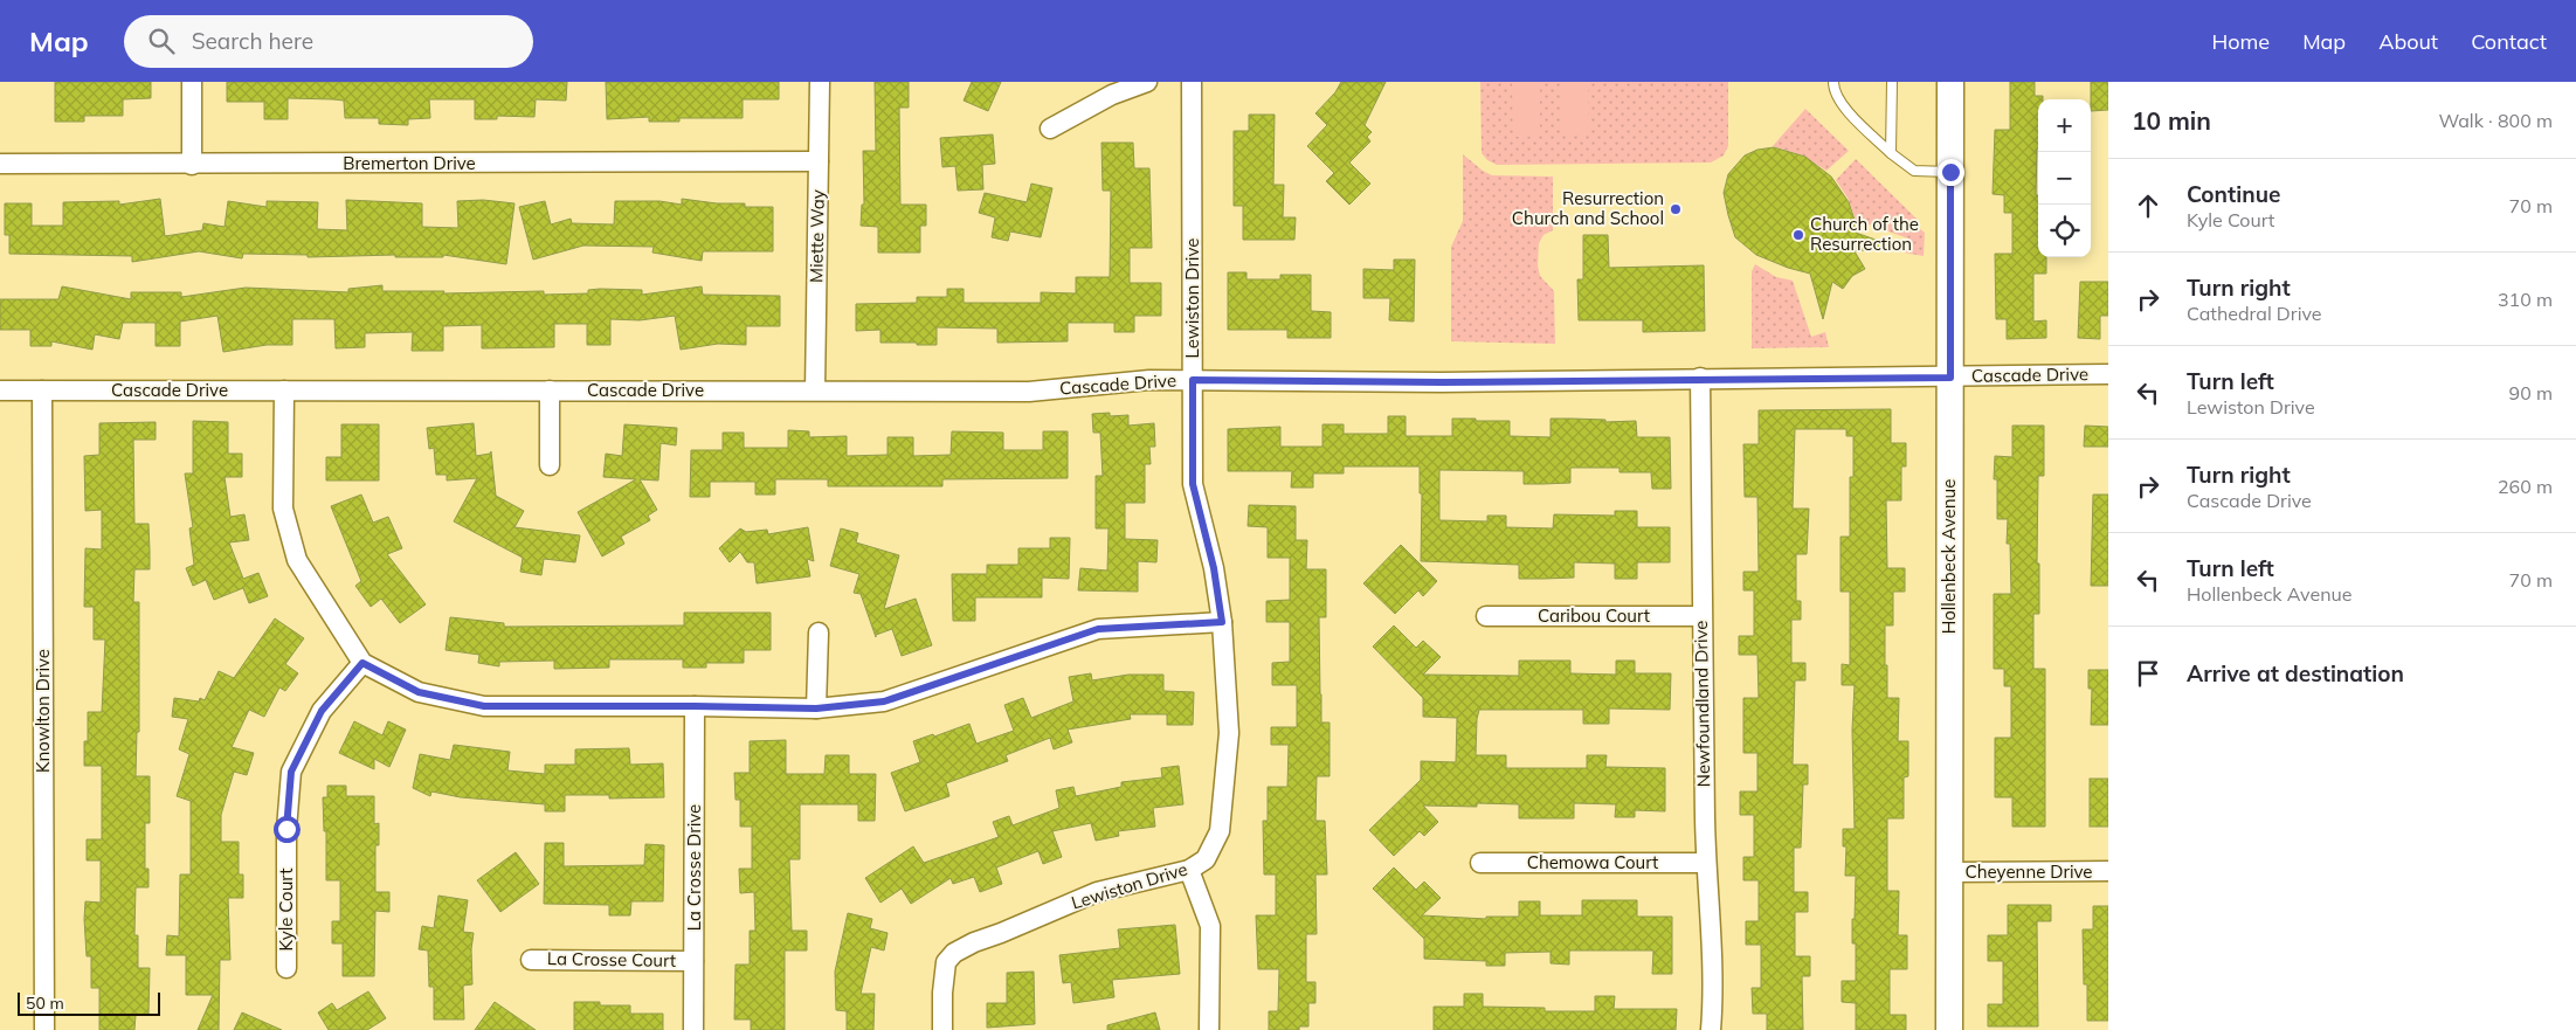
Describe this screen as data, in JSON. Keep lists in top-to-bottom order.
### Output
{
  "streets": {
    "street": [
      "Bremerton Drive",
      "Miette Way",
      "Lewiston Drive",
      "Cascade Drive",
      "Hollenbeck Avenue",
      "Caribou Court",
      "Newfoundland Drive",
      "Knowlton Drive",
      "Chemowa Court",
      "La Crosse Drive",
      "Cheyenne Drive",
      "Kyle Court",
      "La Crosse Court"
    ]
  },
  "crossings": [
    ["Bremerton Drive", "Miette Way"],
    ["Miette Way", "Cascade Drive"],
    ["Lewiston Drive", "Cascade Drive"],
    ["Cascade Drive", "Hollenbeck Avenue"],
    ["Cascade Drive", "Newfoundland Drive"],
    ["Cascade Drive", "Knowlton Drive"],
    ["Hollenbeck Avenue", "Cheyenne Drive"],
    ["Caribou Court", "Newfoundland Drive"],
    ["Newfoundland Drive", "Chemowa Court"],
    ["La Crosse Drive", "La Crosse Court"]
  ],
  "places": ["Resurrection Church and School", "Church of the Resurrection"],
  "scale_bar": "50 m",
  "page": {
    "header": "Map",
    "search": "Search here",
    "nav": [
      "Home",
      "Map",
      "About",
      "Contact"
    ],
    "heading": ["10 min", "Walk · 800 m"],
    "map_buttons": ["+", "−"],
    "list": [
      ["Continue", "Kyle Court", "70 m"],
      ["Turn right", "Cathedral Drive", "310 m"],
      ["Turn left", "Lewiston Drive", "90 m"],
      ["Turn right", "Cascade Drive", "260 m"],
      ["Turn left", "Hollenbeck Avenue", "70 m"],
      "Arrive at destination"
    ],
    "scale": "50 m"
  }
}
